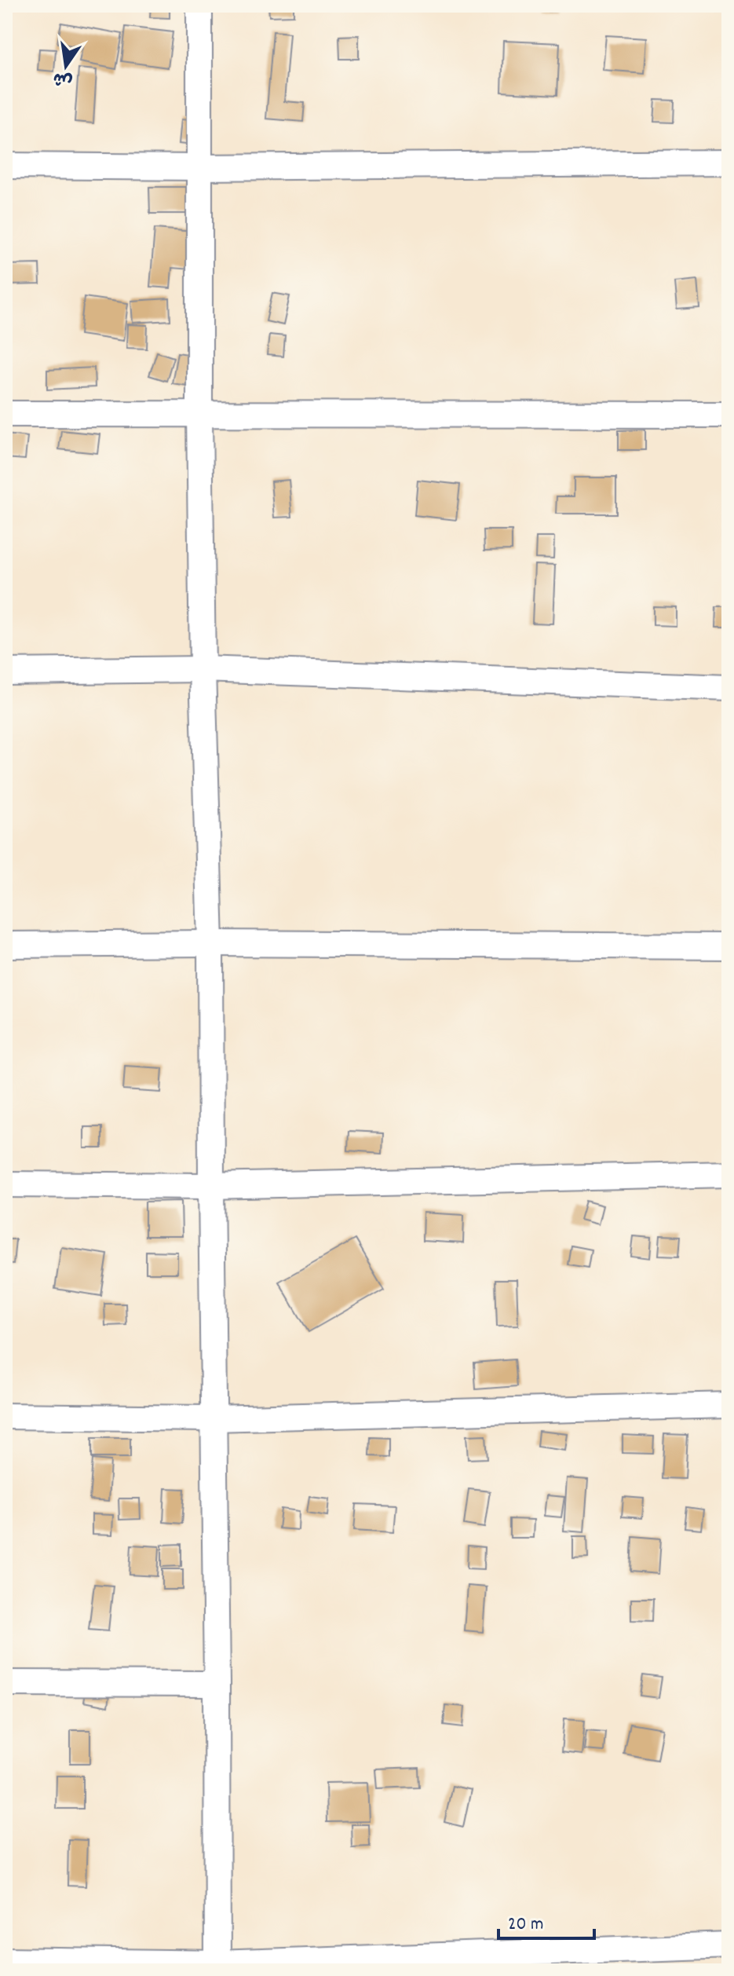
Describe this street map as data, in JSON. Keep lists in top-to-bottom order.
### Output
{
  "scale_bar": "20 m",
  "north": "bottom"
}
